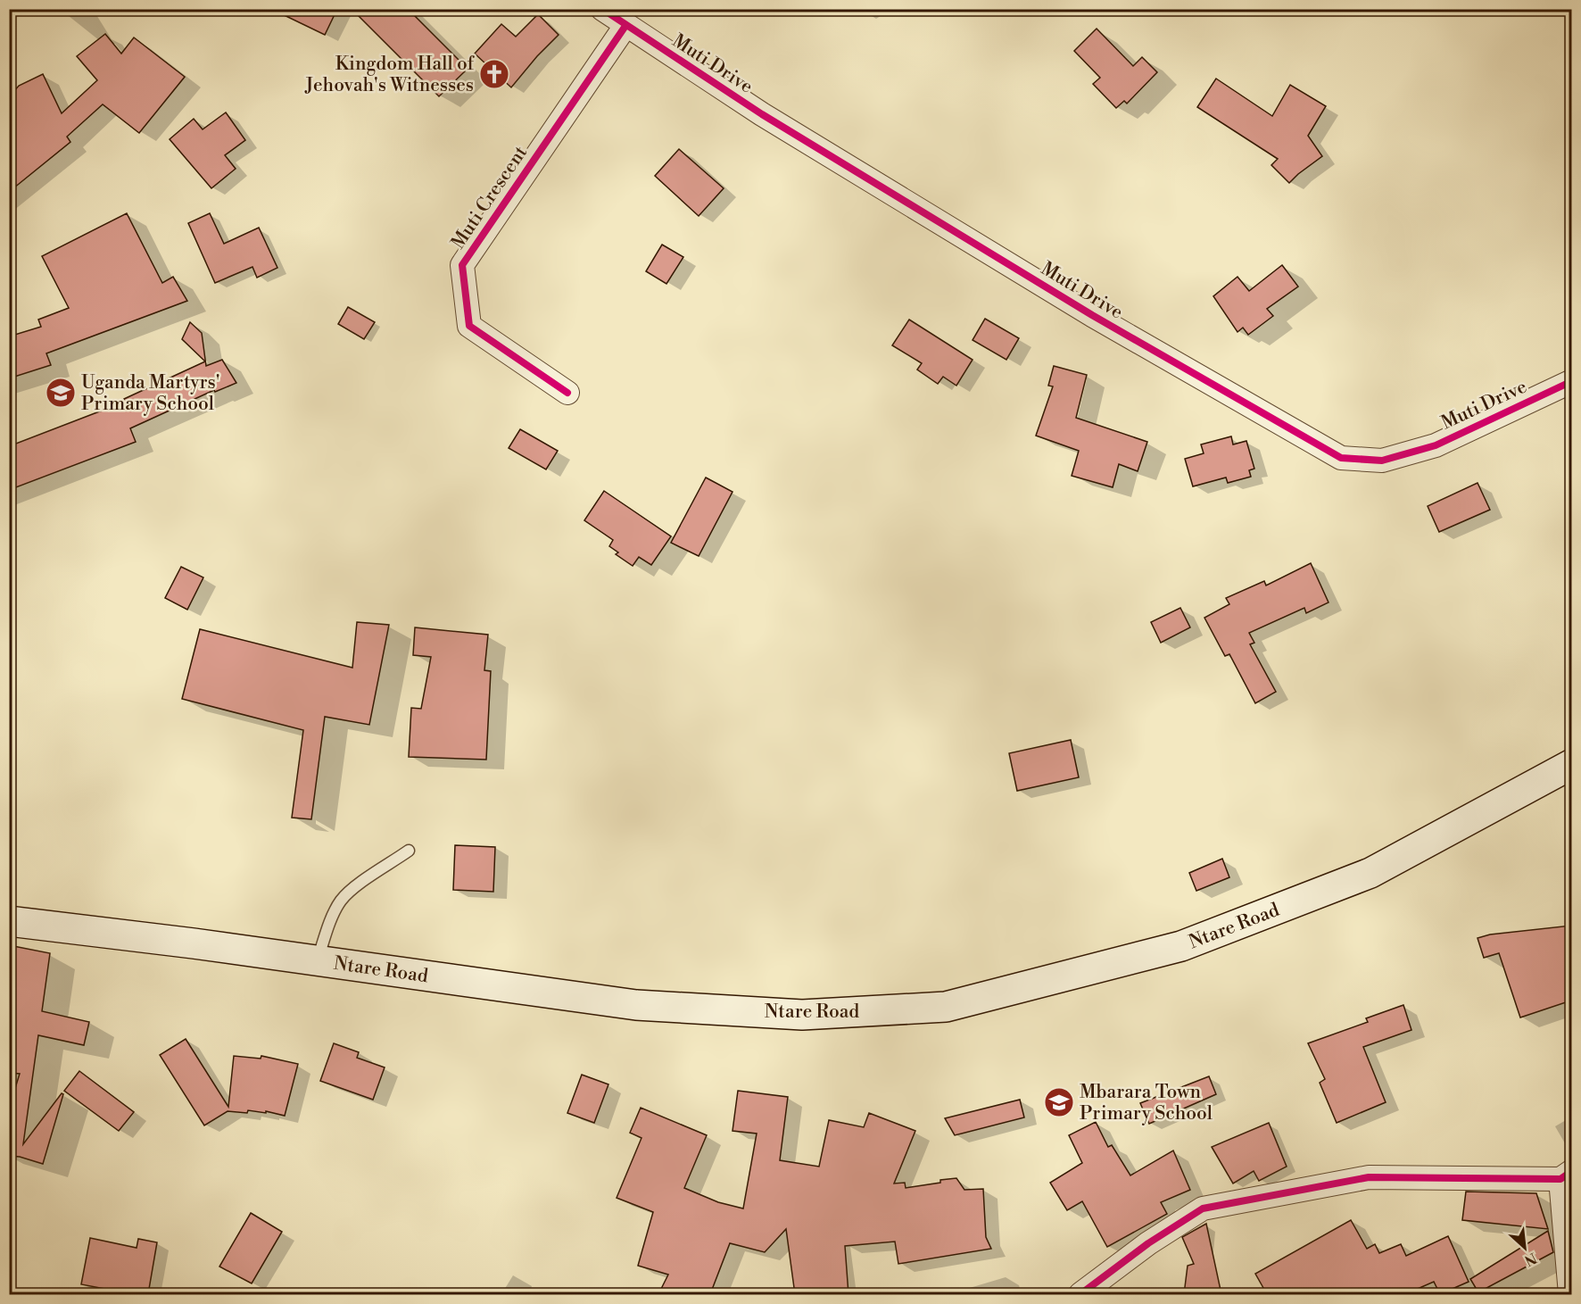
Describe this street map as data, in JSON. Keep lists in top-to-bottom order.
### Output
{
  "streets": {
    "main road": ["Ntare Road"],
    "street": ["Muti Drive", "Muti Crescent"]
  },
  "crossings": [
    ["Muti Drive", "Muti Crescent"]
  ],
  "places": {
    "church": ["Kingdom Hall of Jehovah's Witnesses"],
    "school or university": ["Uganda Martyrs' Primary School", "Mbarara Town Primary School"]
  },
  "north": "bottom right"
}
